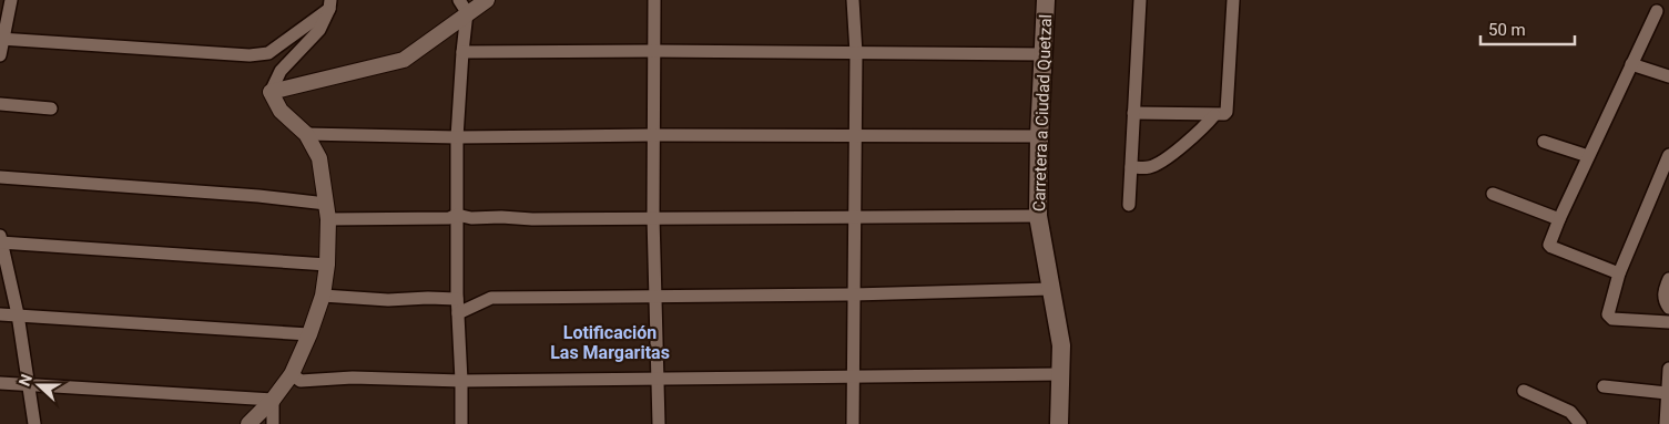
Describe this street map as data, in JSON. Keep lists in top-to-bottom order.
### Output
{
  "streets": {
    "main road": ["Carretera a Ciudad Quetzal"]
  },
  "districts": ["Lotificación Las Margaritas"],
  "scale_bar": "50 m",
  "north": "left"
}
